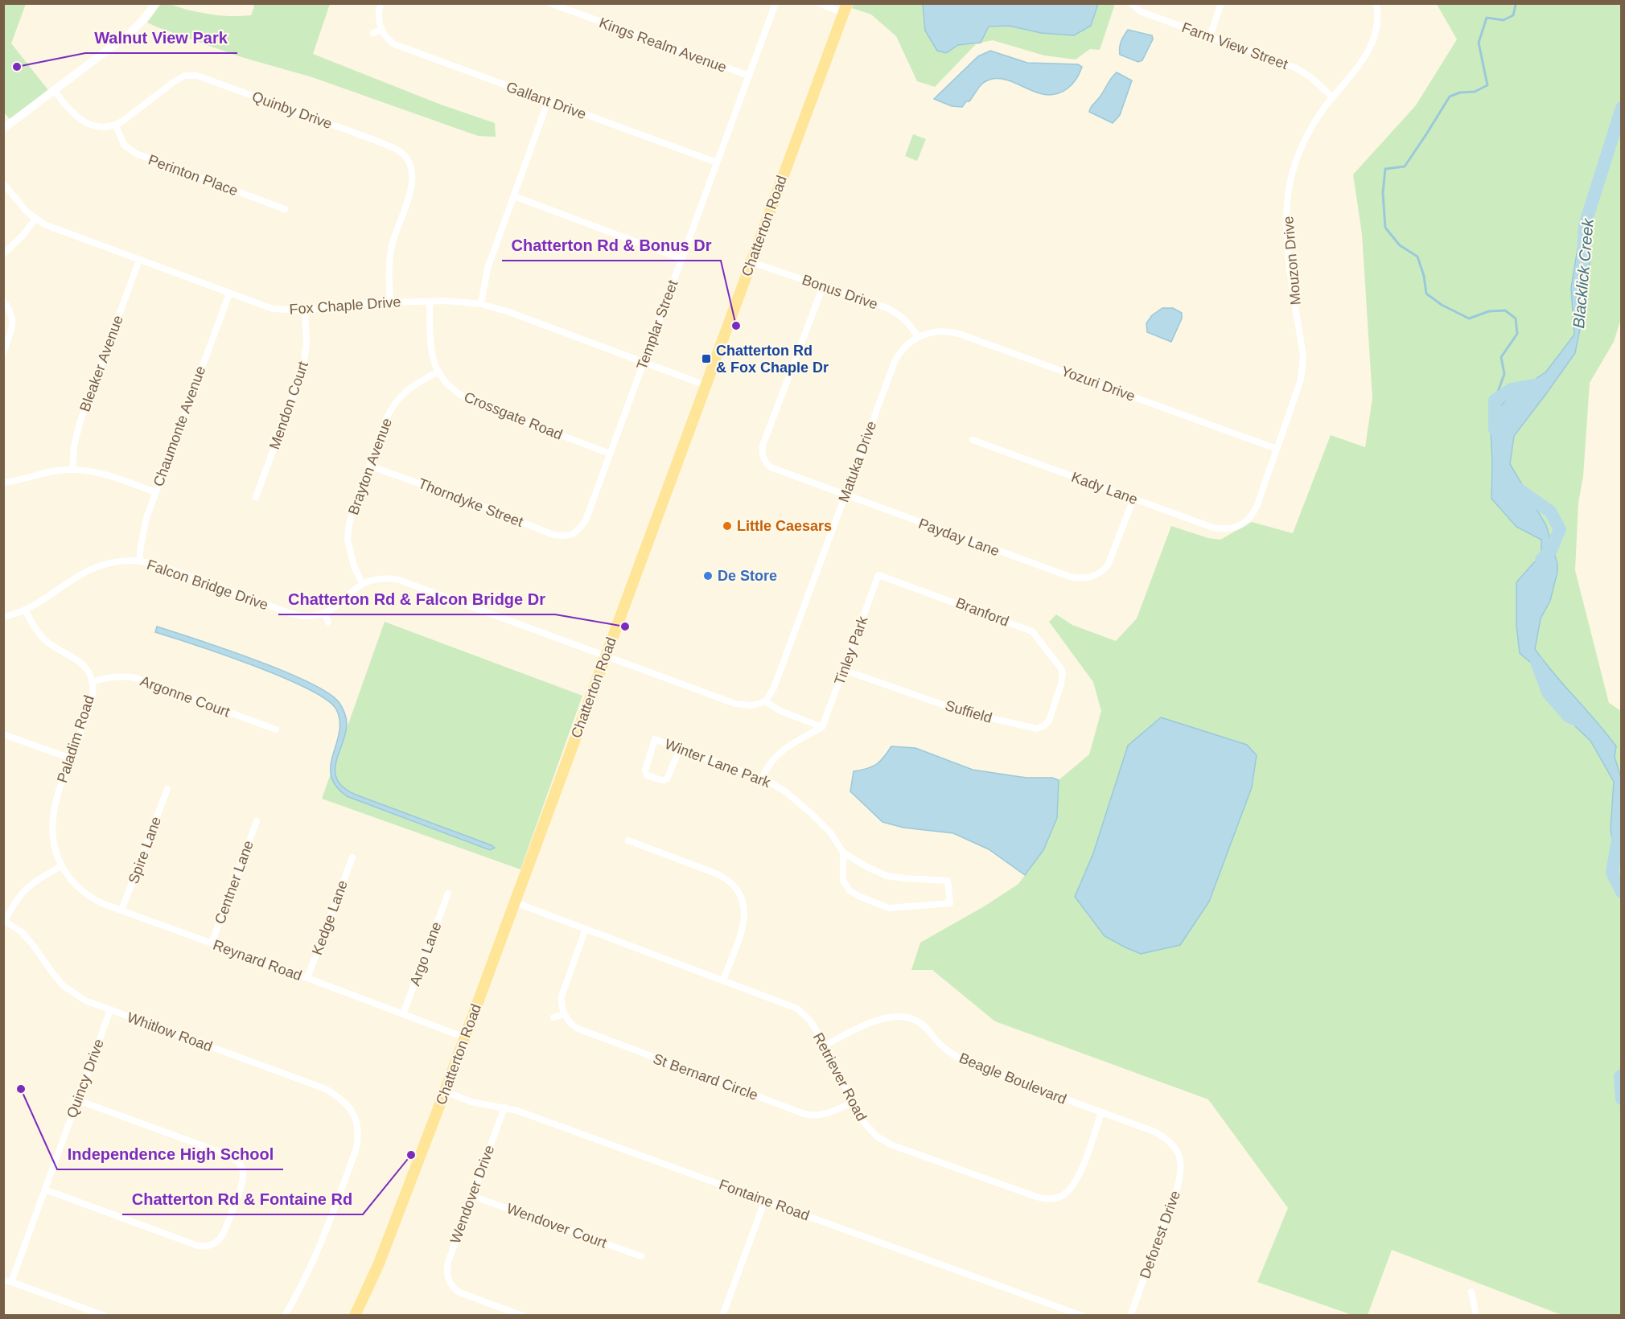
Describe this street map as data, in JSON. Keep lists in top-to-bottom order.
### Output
{
  "streets": {
    "main road": ["Chatterton Road"],
    "street": [
      "Kings Realm Avenue",
      "Farm View Street",
      "Gallant Drive",
      "Quinby Drive",
      "Perinton Place",
      "Mouzon Drive",
      "Bonus Drive",
      "Fox Chaple Drive",
      "Templar Street",
      "Bleaker Avenue",
      "Yozuri Drive",
      "Mendon Court",
      "Crossgate Road",
      "Chaumonte Avenue",
      "Matuka Drive",
      "Brayton Avenue",
      "Kady Lane",
      "Thorndyke Street",
      "Payday Lane",
      "Falcon Bridge Drive",
      "Branford",
      "Tinley Park",
      "Argonne Court",
      "Suffield",
      "Paladim Road",
      "Winter Lane Park",
      "Spire Lane",
      "Centner Lane",
      "Kedge Lane",
      "Argo Lane",
      "Reynard Road",
      "Whitlow Road",
      "St Bernard Circle",
      "Retriever Road",
      "Quincy Drive",
      "Beagle Boulevard",
      "Wendover Drive",
      "Fontaine Road",
      "Wendover Court",
      "Deforest Drive"
    ]
  },
  "crossings": [
    ["Kings Realm Avenue", "Templar Street"],
    ["Farm View Street", "Mouzon Drive"],
    ["Gallant Drive", "Templar Street"],
    ["Quinby Drive", "Perinton Place"],
    ["Quinby Drive", "Fox Chaple Drive"],
    ["Chatterton Road", "Bonus Drive"],
    ["Chatterton Road", "Fox Chaple Drive"],
    ["Chatterton Road", "Reynard Road"],
    ["Chatterton Road", "Retriever Road"],
    ["Chatterton Road", "Fontaine Road"],
    ["Mouzon Drive", "Yozuri Drive"],
    ["Mouzon Drive", "Kady Lane"],
    ["Bonus Drive", "Yozuri Drive"],
    ["Bonus Drive", "Matuka Drive"],
    ["Bonus Drive", "Payday Lane"],
    ["Fox Chaple Drive", "Templar Street"],
    ["Fox Chaple Drive", "Bleaker Avenue"],
    ["Fox Chaple Drive", "Mendon Court"],
    ["Fox Chaple Drive", "Crossgate Road"],
    ["Fox Chaple Drive", "Chaumonte Avenue"],
    ["Templar Street", "Crossgate Road"],
    ["Templar Street", "Thorndyke Street"],
    ["Yozuri Drive", "Matuka Drive"],
    ["Crossgate Road", "Brayton Avenue"],
    ["Chaumonte Avenue", "Falcon Bridge Drive"],
    ["Matuka Drive", "Payday Lane"],
    ["Brayton Avenue", "Thorndyke Street"],
    ["Kady Lane", "Payday Lane"],
    ["Falcon Bridge Drive", "Paladim Road"],
    ["Branford", "Tinley Park"],
    ["Branford", "Suffield"],
    ["Tinley Park", "Suffield"],
    ["Argonne Court", "Paladim Road"],
    ["Paladim Road", "Reynard Road"],
    ["Spire Lane", "Reynard Road"],
    ["Centner Lane", "Reynard Road"],
    ["Kedge Lane", "Reynard Road"],
    ["Argo Lane", "Reynard Road"],
    ["Whitlow Road", "Quincy Drive"],
    ["St Bernard Circle", "Retriever Road"],
    ["Retriever Road", "Beagle Boulevard"],
    ["Beagle Boulevard", "Deforest Drive"],
    ["Wendover Drive", "Fontaine Road"],
    ["Wendover Drive", "Wendover Court"]
  ],
  "water": ["Blacklick Creek"],
  "places": {
    "other": [
      "Walnut View Park",
      "Chatterton Rd & Bonus Dr",
      "Little Caesars",
      "De Store",
      "Chatterton Rd & Falcon Bridge Dr",
      "Independence High School",
      "Chatterton Rd & Fontaine Rd"
    ],
    "transit": ["Chatterton Rd & Fox Chaple Dr"]
  }
}
